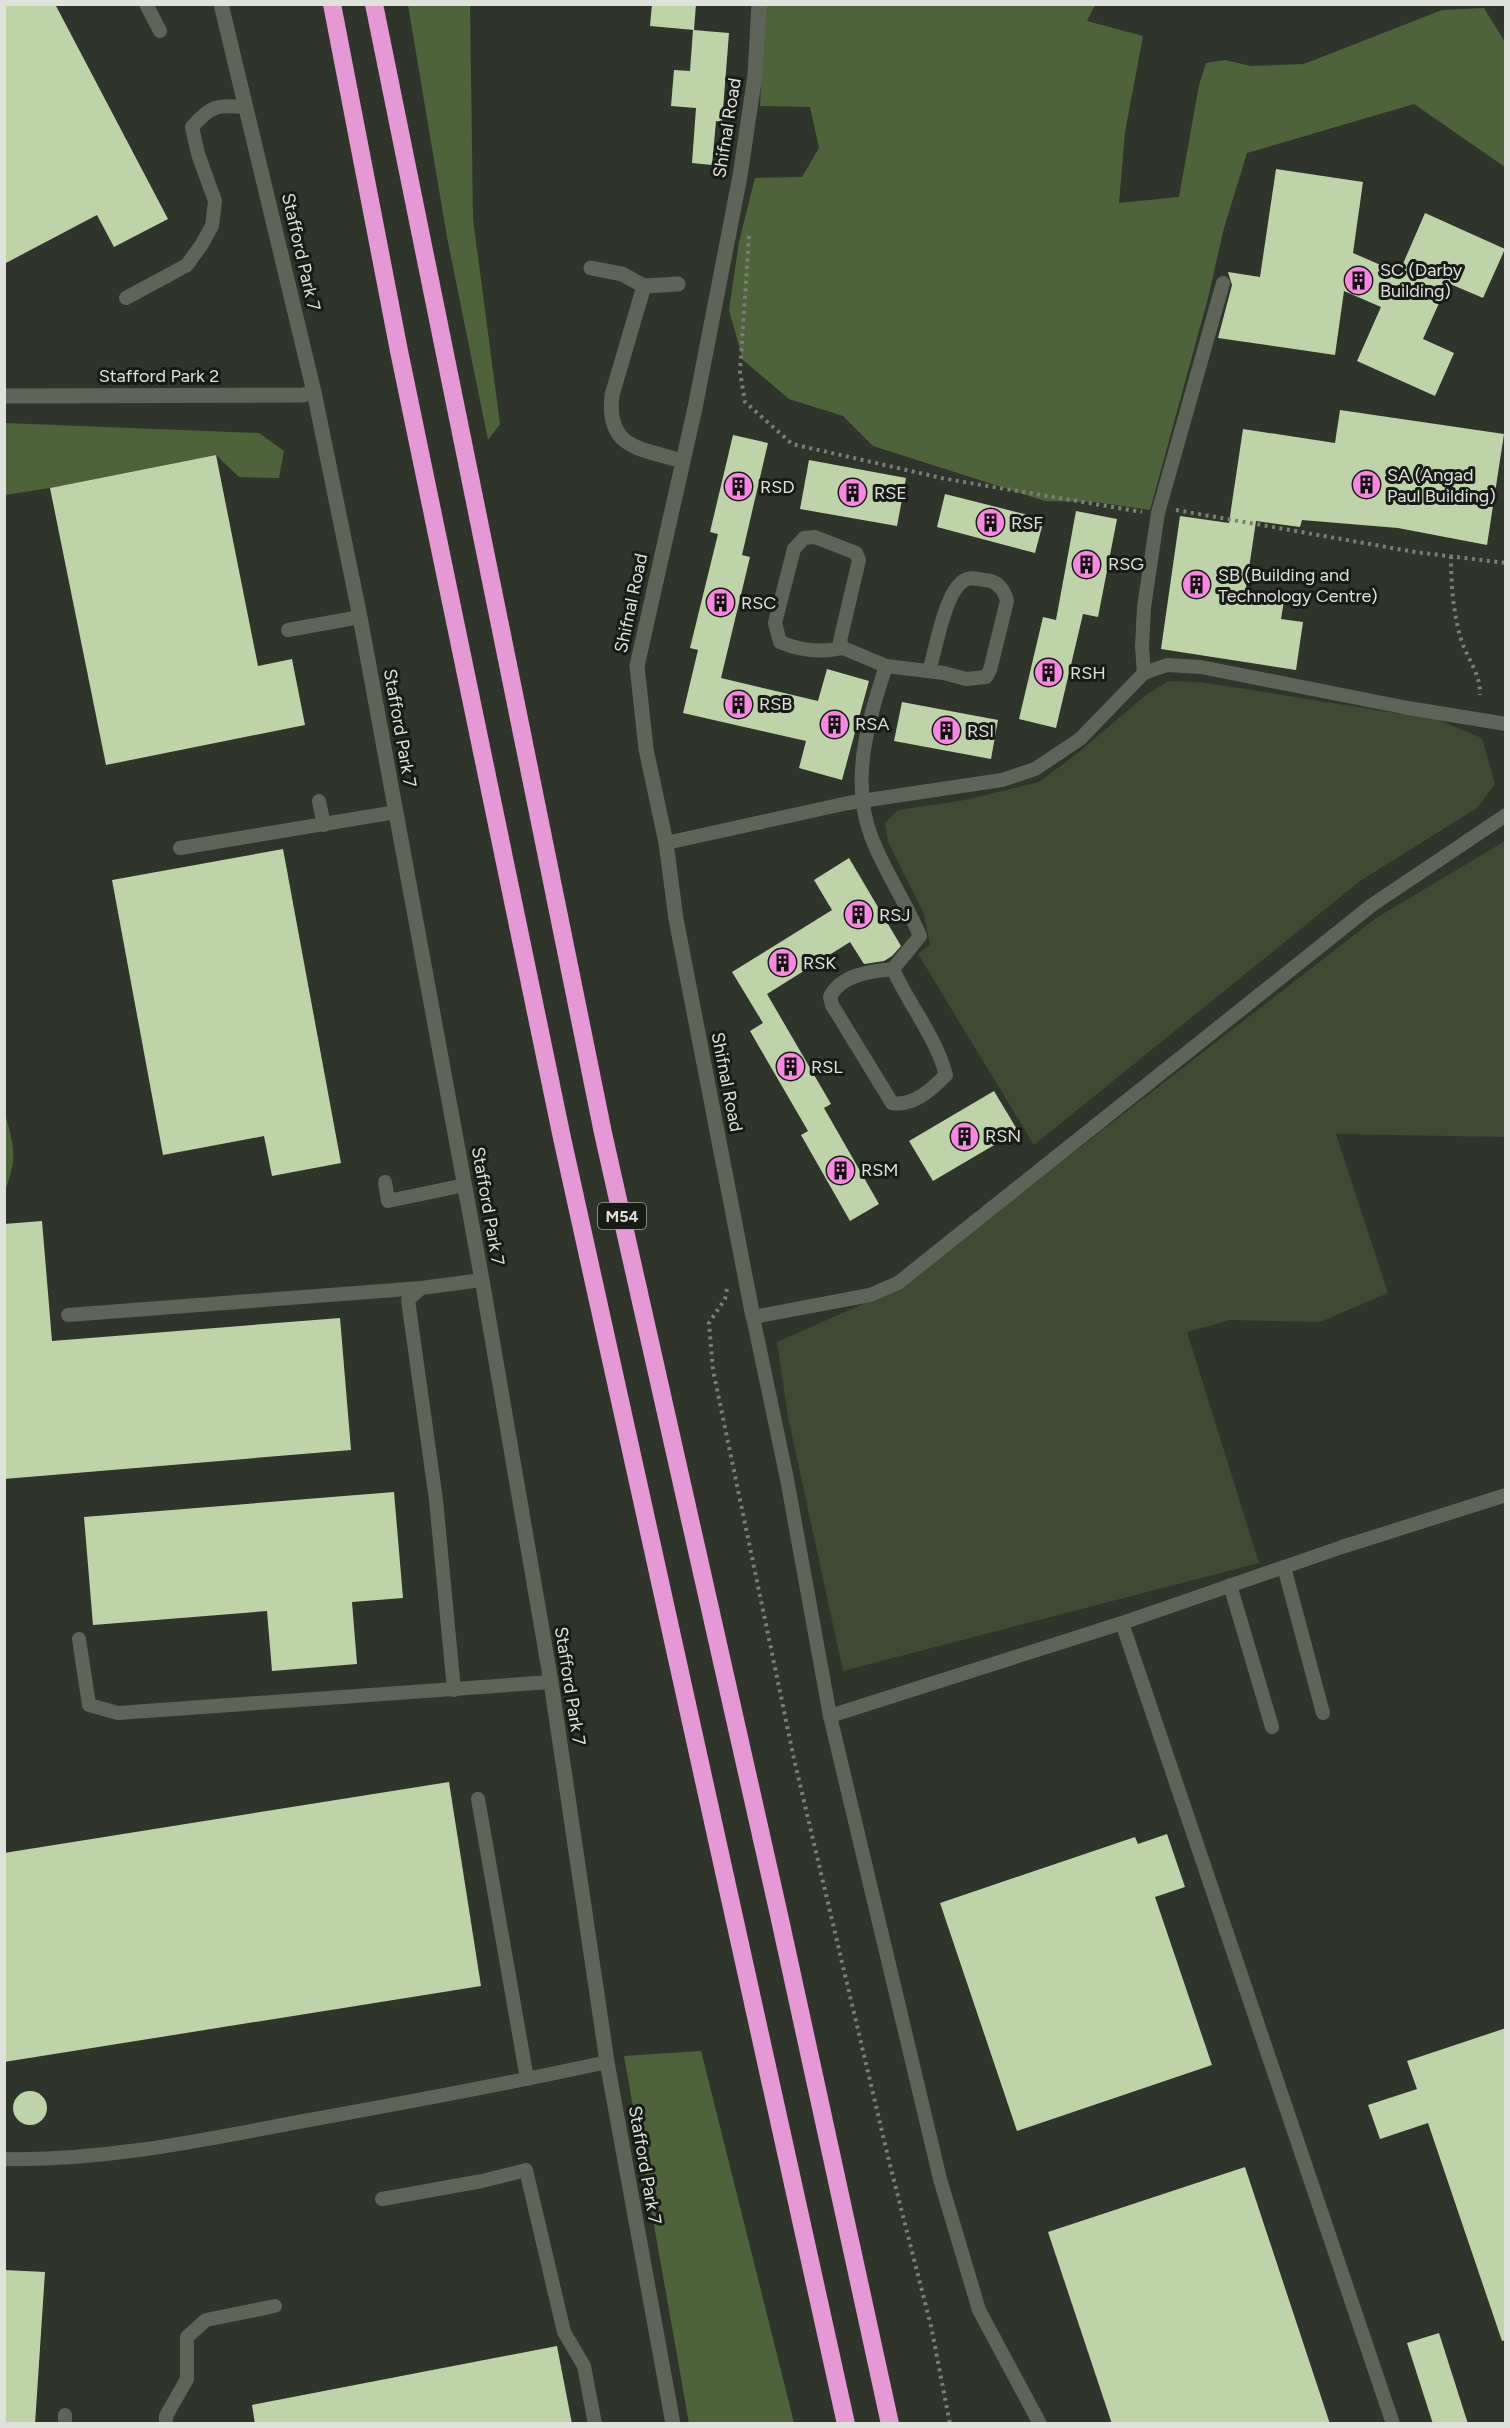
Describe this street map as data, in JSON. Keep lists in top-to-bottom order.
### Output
{
  "streets": {
    "highway": ["M54"],
    "street": ["Shifnal Road", "Stafford Park 7", "Stafford Park 2"]
  },
  "crossings": [
    ["Stafford Park 7", "Stafford Park 2"]
  ],
  "places": {
    "building": [
      "SC (Darby Building)",
      "SA (Angad Paul Building)",
      "RSD",
      "RSE",
      "RSF",
      "RSG",
      "SB (Building and Technology Centre)",
      "RSC",
      "RSH",
      "RSB",
      "RSA",
      "RSI",
      "RSJ",
      "RSK",
      "RSL",
      "RSN",
      "RSM"
    ]
  }
}
